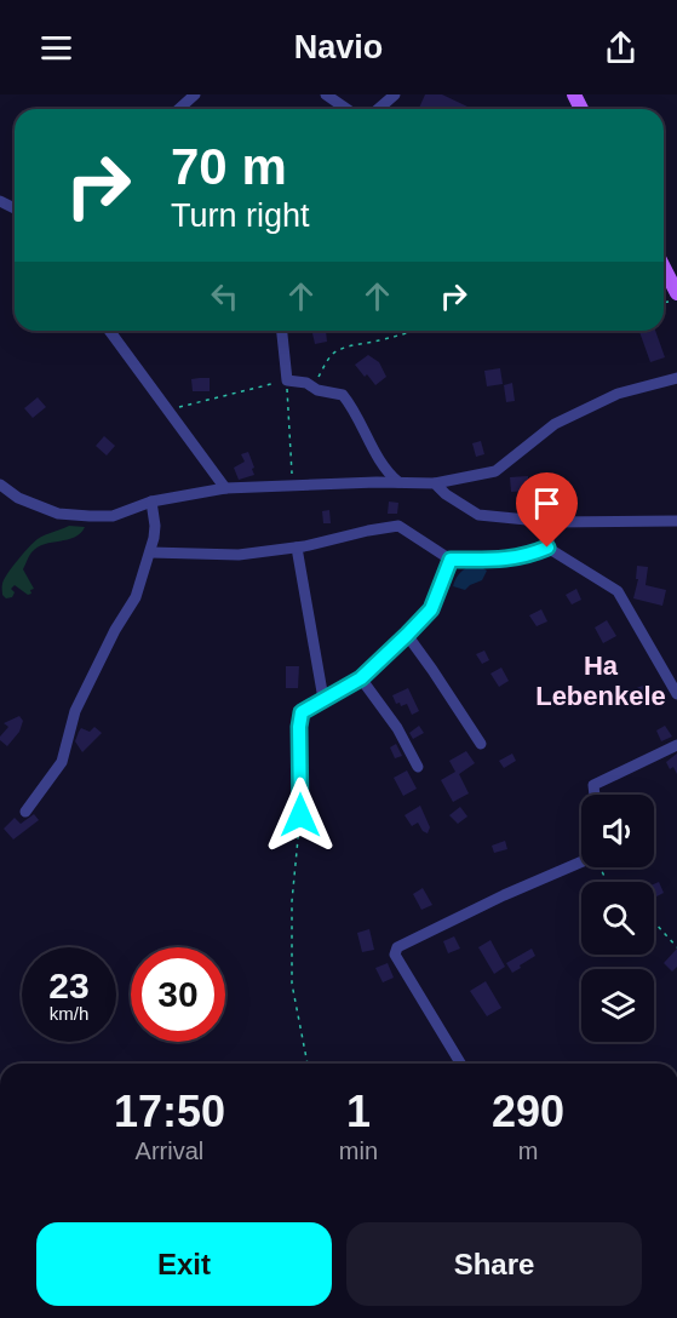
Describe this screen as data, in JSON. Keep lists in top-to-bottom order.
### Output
{
  "districts": ["Ha Lebenkele"],
  "page": {
    "header": "Navio",
    "turn": ["70 m", "Turn right"],
    "speed": "23 km/h",
    "limit": "30",
    "eta": [
      "17:50",
      "Arrival",
      "1",
      "min",
      "290",
      "m"
    ],
    "buttons": ["Exit", "Share"]
  }
}
